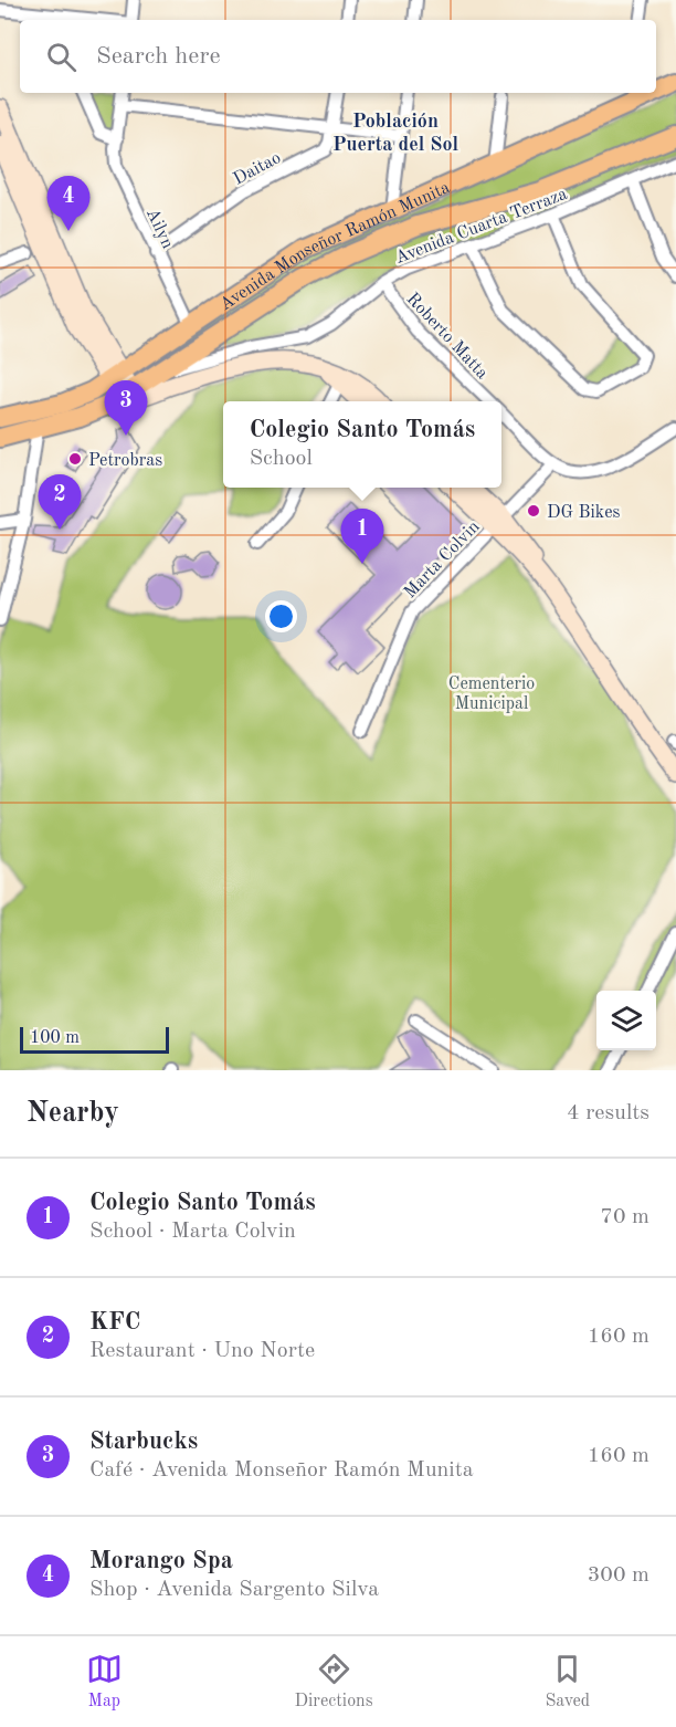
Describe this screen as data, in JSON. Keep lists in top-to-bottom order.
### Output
{
  "streets": {
    "main road": ["Avenida Monseñor Ramón Munita"],
    "street": [
      "Daitao",
      "Avenida Cuarta Terraza",
      "Ailyn",
      "Roberto Matta",
      "Marta Colvin"
    ]
  },
  "crossings": [
    ["Daitao", "Ailyn"],
    ["Avenida Cuarta Terraza", "Avenida Monseñor Ramón Munita"],
    ["Avenida Cuarta Terraza", "Roberto Matta"],
    ["Ailyn", "Avenida Monseñor Ramón Munita"],
    ["Roberto Matta", "Marta Colvin"]
  ],
  "districts": ["Población Puerta del Sol"],
  "parks": ["Cementerio Municipal"],
  "places": ["Petrobras", "DG Bikes"],
  "scale_bar": "100 m",
  "page": {
    "search": "Search here",
    "pins": [
      "4",
      "3",
      "2",
      "1"
    ],
    "popup": ["Colegio Santo Tomás", "School"],
    "scale": "100 m",
    "heading": ["Nearby", "4 results"],
    "list": [
      {
        "mark": "1",
        "name": "Colegio Santo Tomás",
        "note": "School · Marta Colvin",
        "value": "70 m"
      },
      {
        "mark": "2",
        "name": "KFC",
        "note": "Restaurant · Uno Norte",
        "value": "160 m"
      },
      {
        "mark": "3",
        "name": "Starbucks",
        "note": "Café · Avenida Monseñor Ramón Munita",
        "value": "160 m"
      },
      {
        "mark": "4",
        "name": "Morango Spa",
        "note": "Shop · Avenida Sargento Silva",
        "value": "300 m"
      }
    ],
    "nav": ["Map", "Directions", "Saved"]
  }
}
